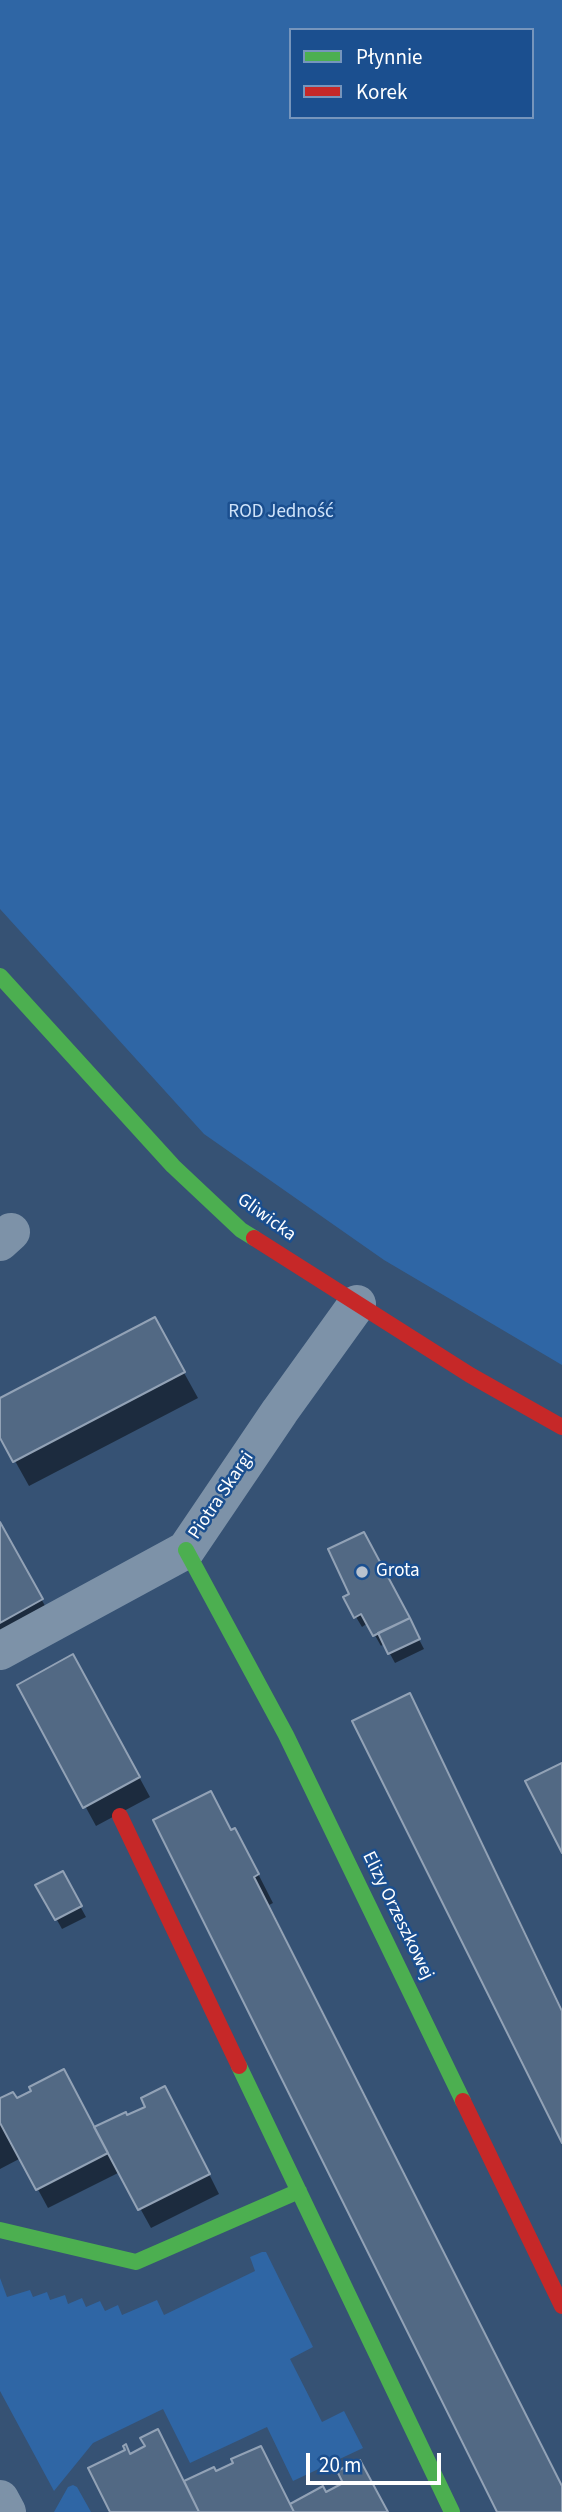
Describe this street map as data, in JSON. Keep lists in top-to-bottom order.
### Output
{
  "streets": {
    "street": ["Gliwicka", "Piotra Skargi", "Elizy Orzeszkowej"]
  },
  "crossings": [
    ["Gliwicka", "Piotra Skargi"],
    ["Piotra Skargi", "Elizy Orzeszkowej"]
  ],
  "parks": ["ROD Jedność"],
  "places": ["Grota"],
  "legend": ["Płynnie", "Korek"],
  "scale_bar": "20 m"
}
